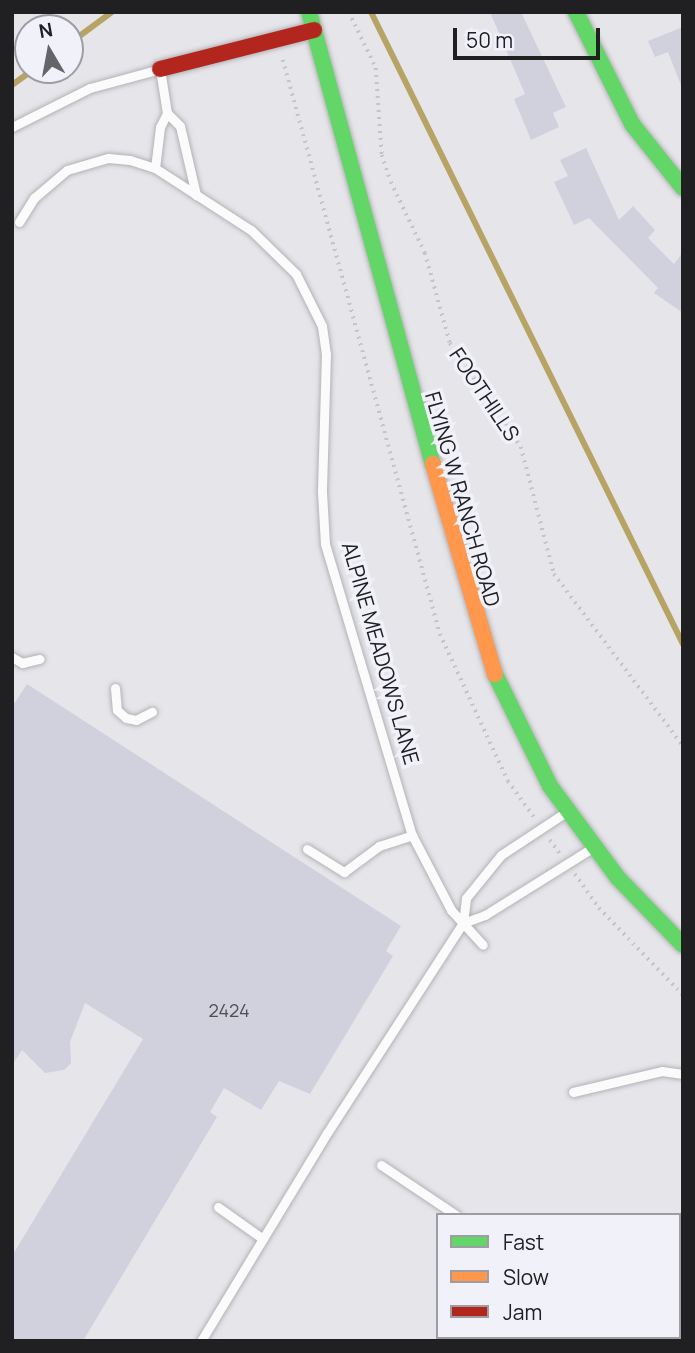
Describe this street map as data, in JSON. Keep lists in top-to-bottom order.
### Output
{
  "streets": {
    "street": ["FLYING W RANCH ROAD"],
    "lane": ["ALPINE MEADOWS LANE"],
    "path": ["FOOTHILLS"]
  },
  "house_numbers": ["2424"],
  "legend": ["Fast", "Slow", "Jam"],
  "scale_bar": "50 m",
  "north": "top"
}
